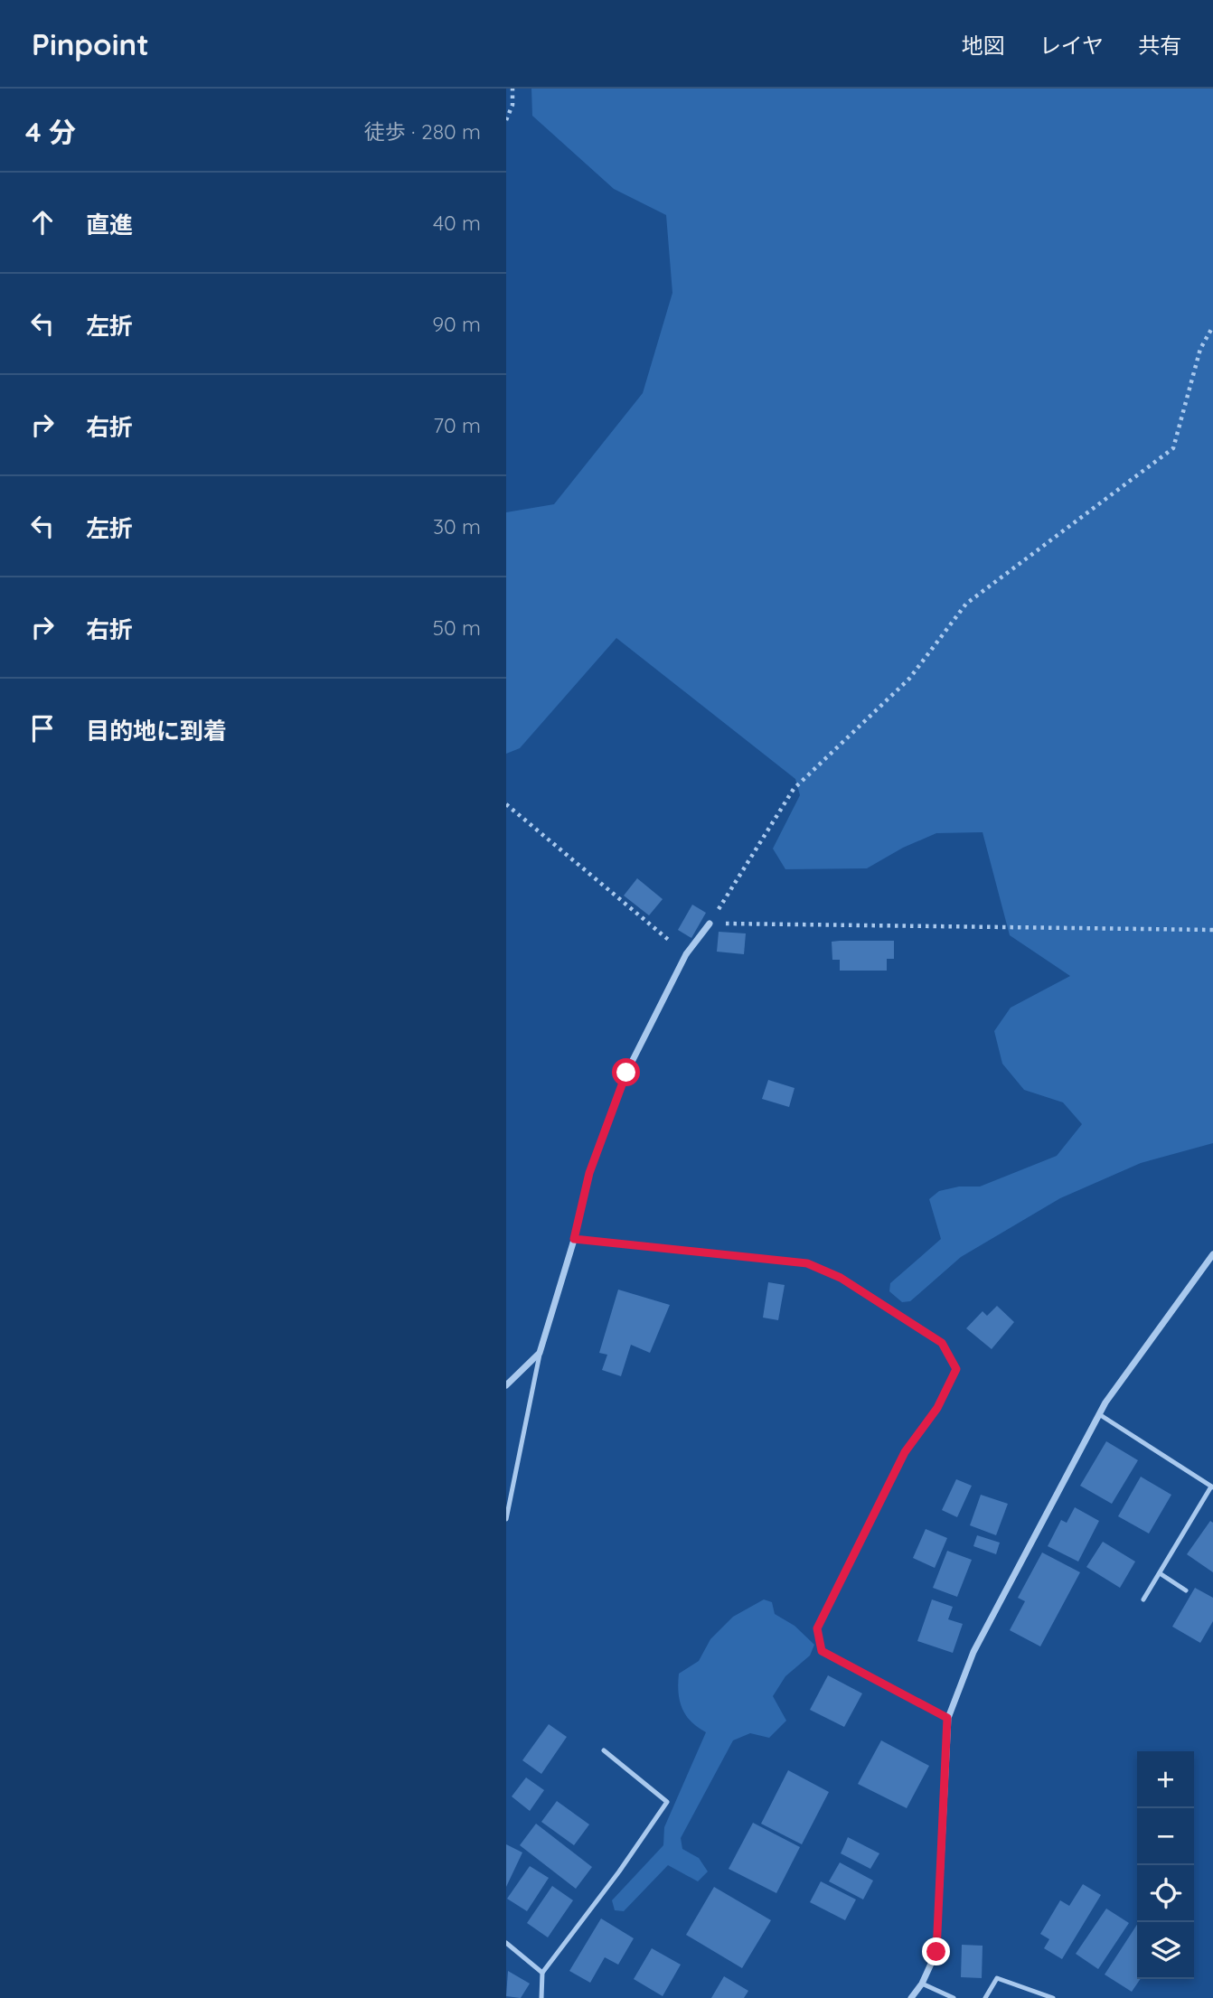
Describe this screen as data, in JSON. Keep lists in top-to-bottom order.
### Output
{
  "page": {
    "header": "Pinpoint",
    "nav": ["地図", "レイヤ", "共有"],
    "heading": ["4 分", "徒歩 · 280 m"],
    "list": [
      ["直進", "40 m"],
      ["左折", "90 m"],
      ["右折", "70 m"],
      ["左折", "30 m"],
      ["右折", "50 m"],
      "目的地に到着"
    ],
    "map_buttons": ["+", "−"]
  }
}
